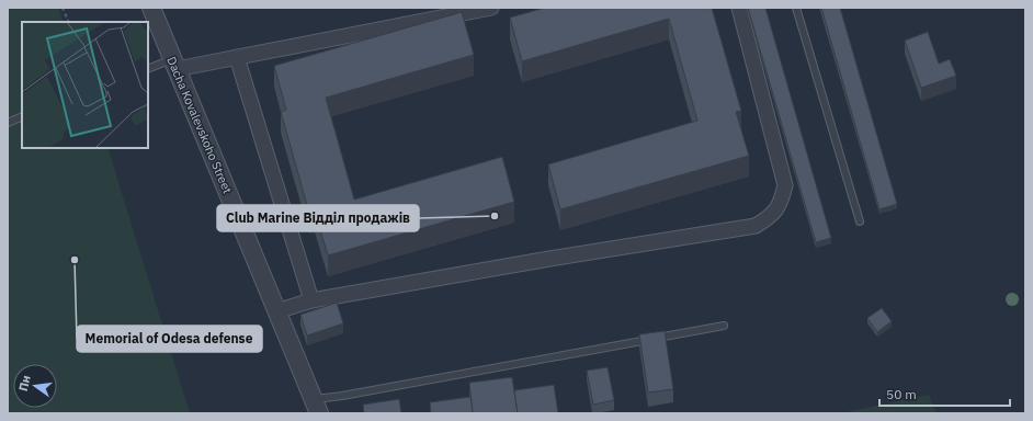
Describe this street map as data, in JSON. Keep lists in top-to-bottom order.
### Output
{
  "streets": {
    "street": ["Dacha Kovalevskoho Street"]
  },
  "places": ["Club Marine Відділ продажів", "Memorial of Odesa defense"],
  "scale_bar": "50 m",
  "north": "left"
}
